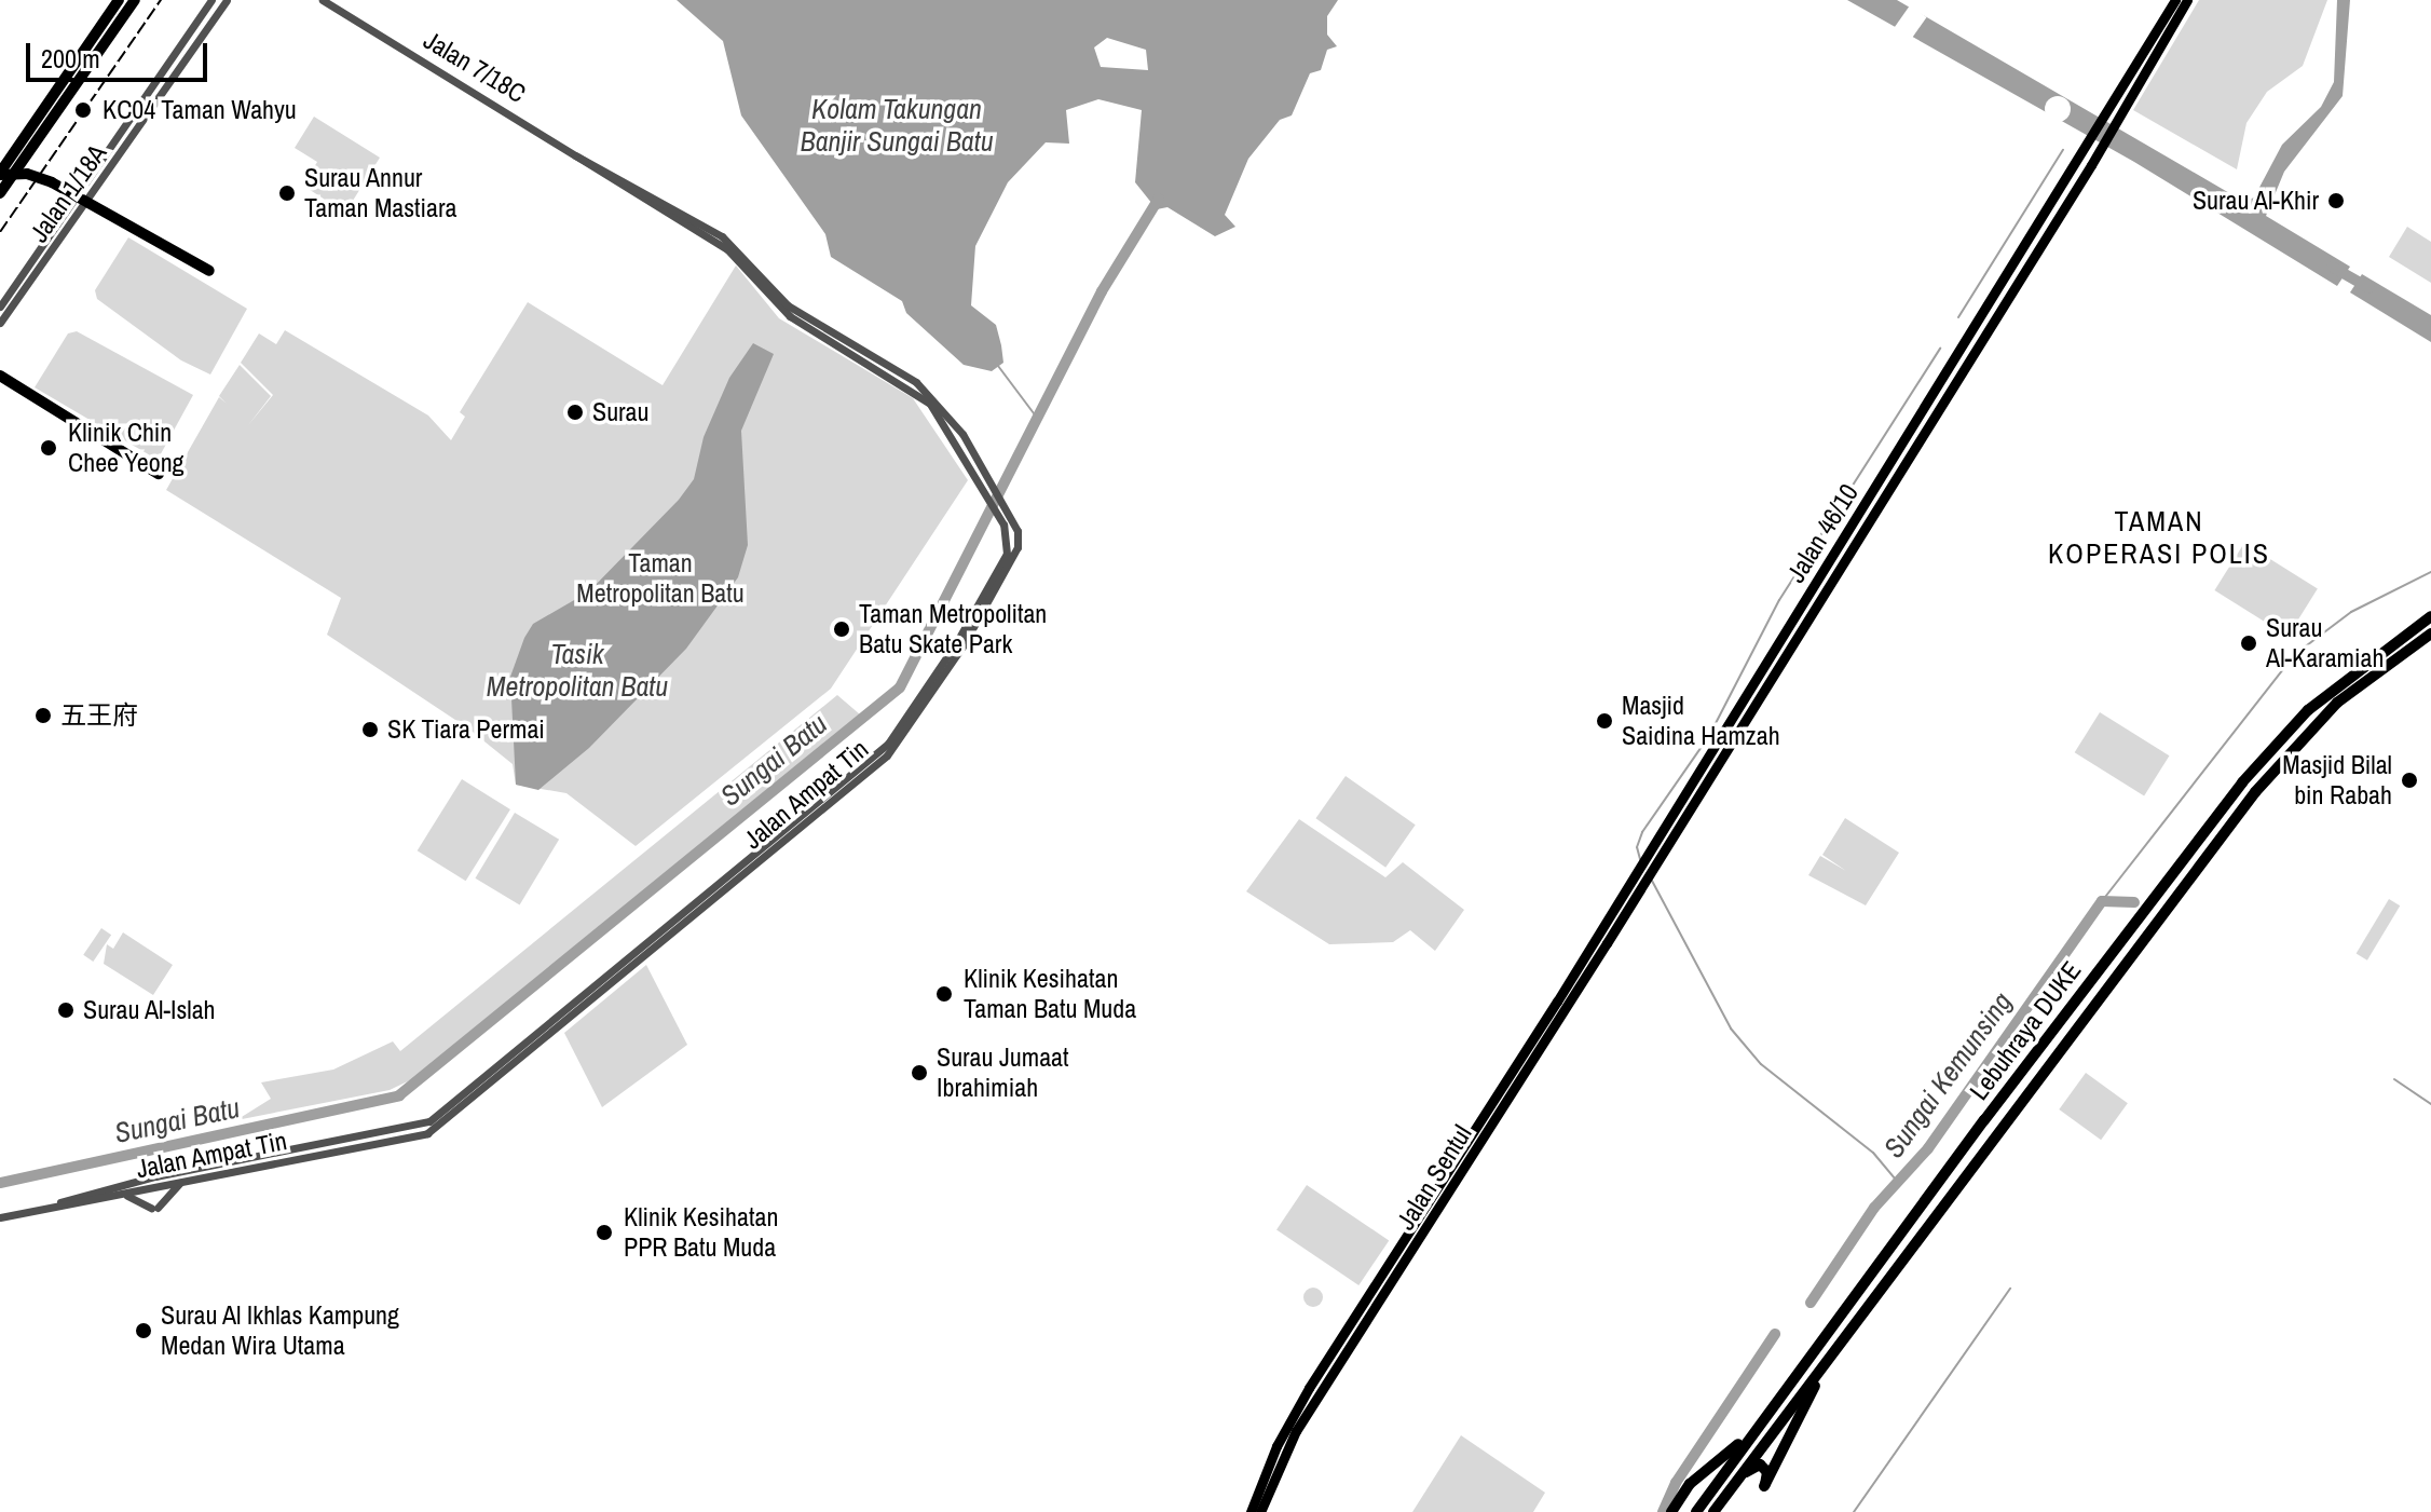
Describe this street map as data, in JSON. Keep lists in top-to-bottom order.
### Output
{
  "streets": {
    "highway": ["Lebuhraya DUKE"],
    "main road": ["Jalan 46/10", "Jalan Sentul"],
    "street": ["Jalan 7/18C", "Jalan 1/18A", "Jalan Ampat Tin"]
  },
  "crossings": [
    ["Jalan 7/18C", "Jalan Ampat Tin"],
    ["Jalan 46/10", "Jalan Sentul"]
  ],
  "districts": ["TAMAN KOPERASI POLIS"],
  "water": [
    "Kolam Takungan Banjir Sungai Batu",
    "Tasik Metropolitan Batu",
    "Sungai Batu",
    "Sungai Kemunsing"
  ],
  "parks": ["Taman Metropolitan Batu"],
  "places": [
    "KC04 Taman Wahyu",
    "Surau Annur Taman Mastiara",
    "Surau Al-Khir",
    "Surau",
    "Klinik Chin Chee Yeong",
    "Taman Metropolitan Batu Skate Park",
    "Surau Al-Karamiah",
    "五王府",
    "Masjid Saidina Hamzah",
    "SK Tiara Permai",
    "Masjid Bilal bin Rabah",
    "Klinik Kesihatan Taman Batu Muda",
    "Surau Al-Islah",
    "Surau Jumaat Ibrahimiah",
    "Klinik Kesihatan PPR Batu Muda",
    "Surau Al Ikhlas Kampung Medan Wira Utama"
  ],
  "scale_bar": "200 m"
}
